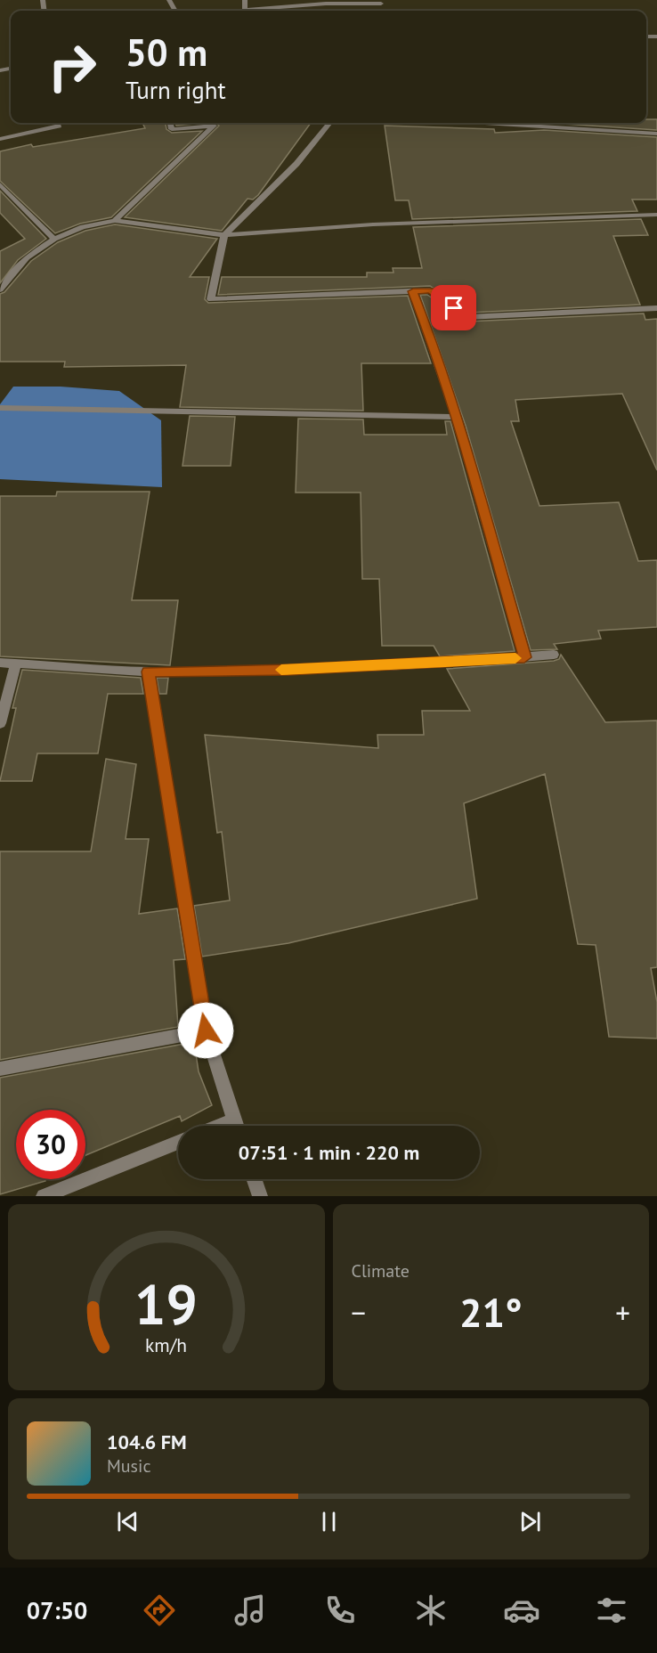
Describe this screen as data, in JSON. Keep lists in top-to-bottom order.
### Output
{
  "page": {
    "turn": ["50 m", "Turn right"],
    "limit": "30",
    "trip": "07:51 · 1 min · 220 m",
    "tile": "Climate",
    "heat": ["−", "21°", "+"],
    "song": ["104.6 FM", "Music"],
    "tabs": "07:50",
    "gauge": ["19", "km/h"]
  }
}
